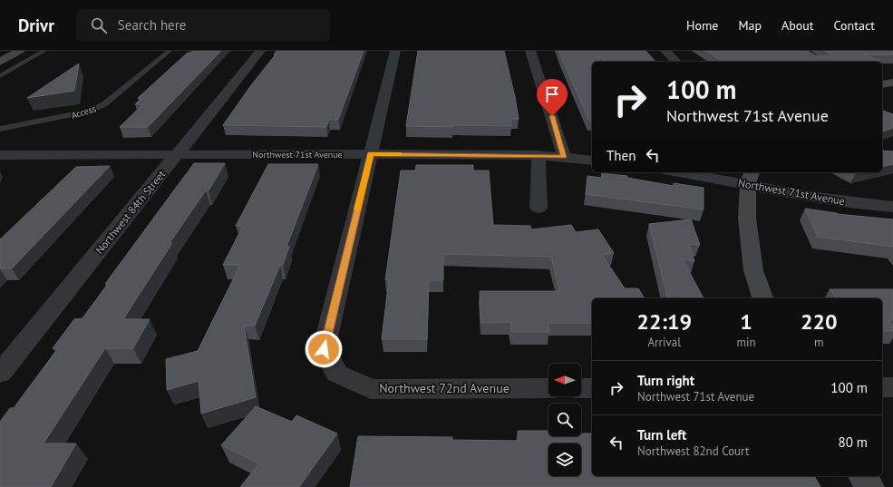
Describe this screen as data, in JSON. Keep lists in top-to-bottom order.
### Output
{
  "streets": {
    "street": ["Northwest 71st Avenue", "Northwest 84th Street", "Northwest 72nd Avenue"],
    "lane": ["Access"]
  },
  "crossings": [
    ["Northwest 71st Avenue", "Northwest 84th Street"],
    ["Northwest 71st Avenue", "Northwest 72nd Avenue"]
  ],
  "north": "left",
  "page": {
    "header": "Drivr",
    "search": "Search here",
    "nav": [
      "Home",
      "Map",
      "About",
      "Contact"
    ],
    "turn": ["100 m", "Northwest 71st Avenue"],
    "then": "Then",
    "eta": [
      "22:19",
      "Arrival",
      "1",
      "min",
      "220",
      "m"
    ],
    "list": [
      {
        "name": "Turn right",
        "note": "Northwest 71st Avenue",
        "value": "100 m"
      },
      {
        "name": "Turn left",
        "note": "Northwest 82nd Court",
        "value": "80 m"
      }
    ]
  }
}
